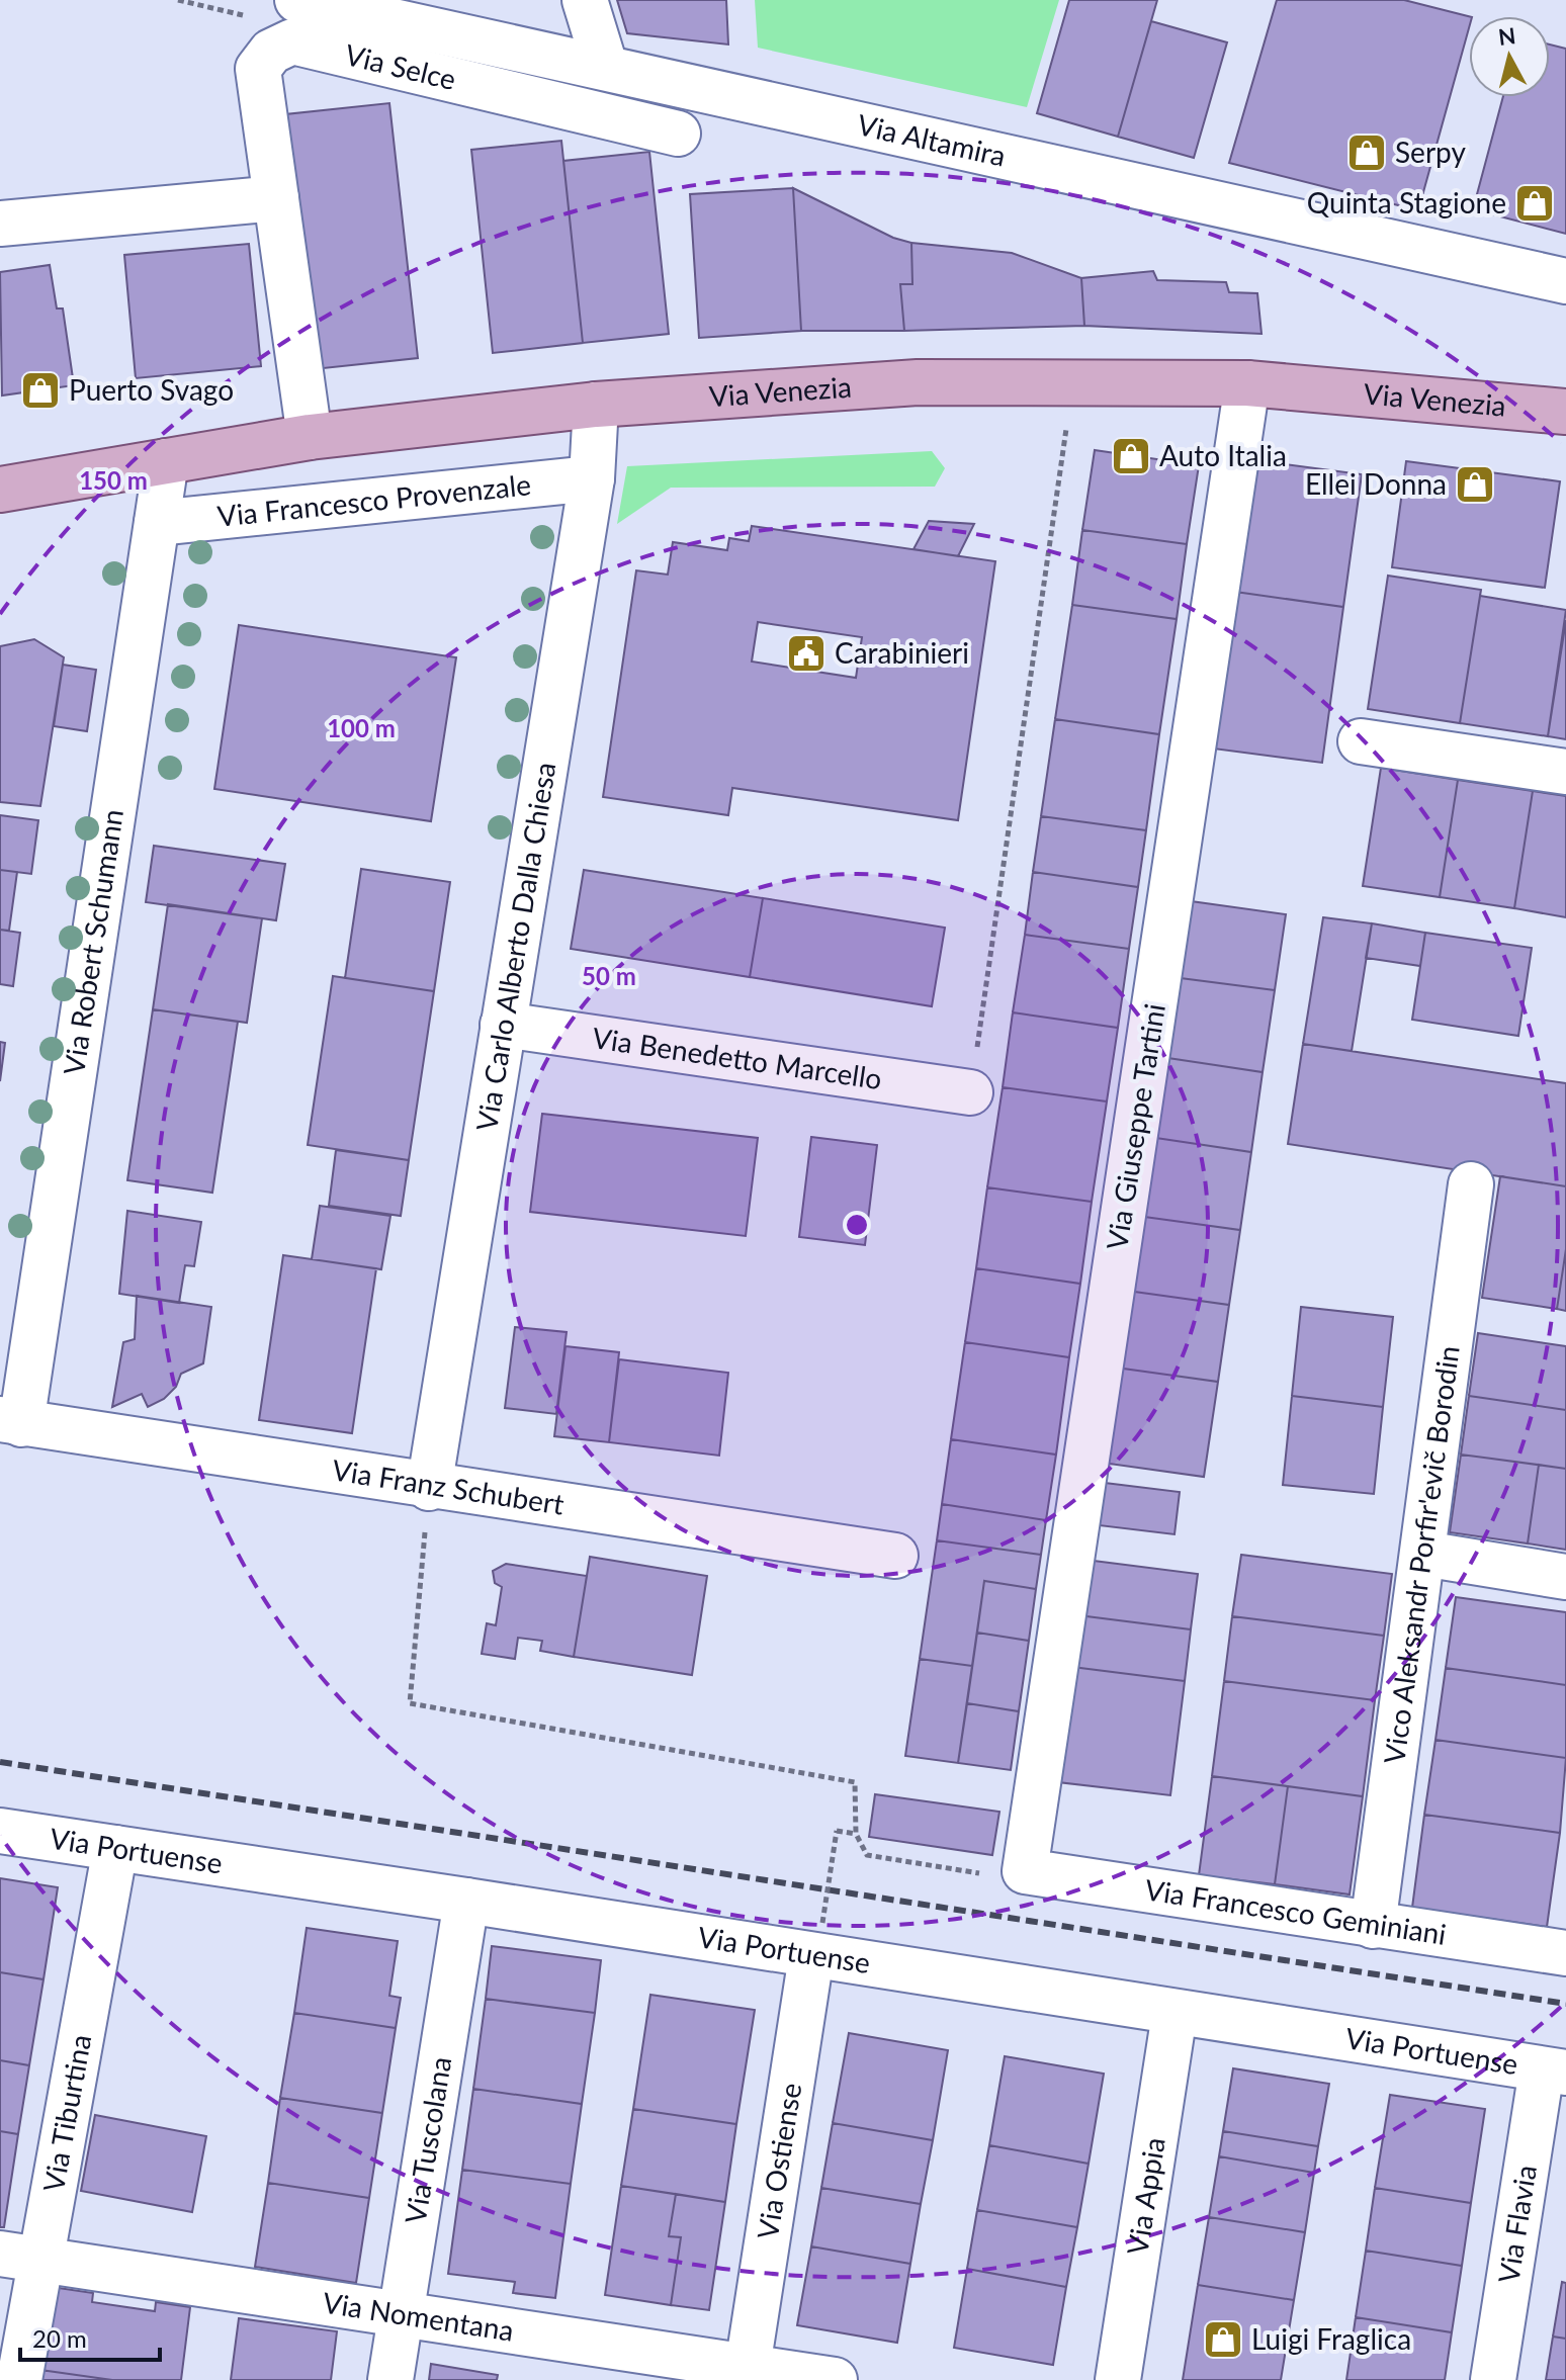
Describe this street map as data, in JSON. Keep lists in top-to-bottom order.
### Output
{
  "streets": {
    "main road": ["Via Venezia"],
    "street": [
      "Via Selce",
      "Via Altamira",
      "Via Francesco Provenzale",
      "Via Robert Schumann",
      "Via Carlo Alberto Dalla Chiesa",
      "Via Benedetto Marcello",
      "Via Giuseppe Tartini",
      "Via Franz Schubert",
      "Vico Aleksandr Porfir'evič Borodin",
      "Via Portuense",
      "Via Francesco Geminiani",
      "Via Tiburtina",
      "Via Tuscolana",
      "Via Ostiense",
      "Via Appia",
      "Via Flavia",
      "Via Nomentana"
    ]
  },
  "crossings": [
    ["Via Selce", "Via Venezia"],
    ["Via Venezia", "Via Robert Schumann"],
    ["Via Venezia", "Via Carlo Alberto Dalla Chiesa"],
    ["Via Venezia", "Via Giuseppe Tartini"],
    ["Via Francesco Provenzale", "Via Robert Schumann"],
    ["Via Francesco Provenzale", "Via Carlo Alberto Dalla Chiesa"],
    ["Via Robert Schumann", "Via Franz Schubert"],
    ["Via Carlo Alberto Dalla Chiesa", "Via Benedetto Marcello"],
    ["Via Carlo Alberto Dalla Chiesa", "Via Franz Schubert"],
    ["Via Giuseppe Tartini", "Via Francesco Geminiani"],
    ["Vico Aleksandr Porfir'evič Borodin", "Via Francesco Geminiani"],
    ["Via Portuense", "Via Tiburtina"],
    ["Via Portuense", "Via Tuscolana"],
    ["Via Portuense", "Via Ostiense"],
    ["Via Portuense", "Via Appia"],
    ["Via Portuense", "Via Flavia"],
    ["Via Tiburtina", "Via Nomentana"],
    ["Via Tuscolana", "Via Nomentana"],
    ["Via Ostiense", "Via Nomentana"]
  ],
  "places": {
    "shop": [
      "Serpy",
      "Quinta Stagione",
      "Puerto Svago",
      "Auto Italia",
      "Ellei Donna",
      "Luigi Fraglica"
    ],
    "public building": ["Carabinieri"]
  },
  "scale_bar": "20 m",
  "north": "top",
  "rings": ["150 m", "100 m", "50 m"]
}
